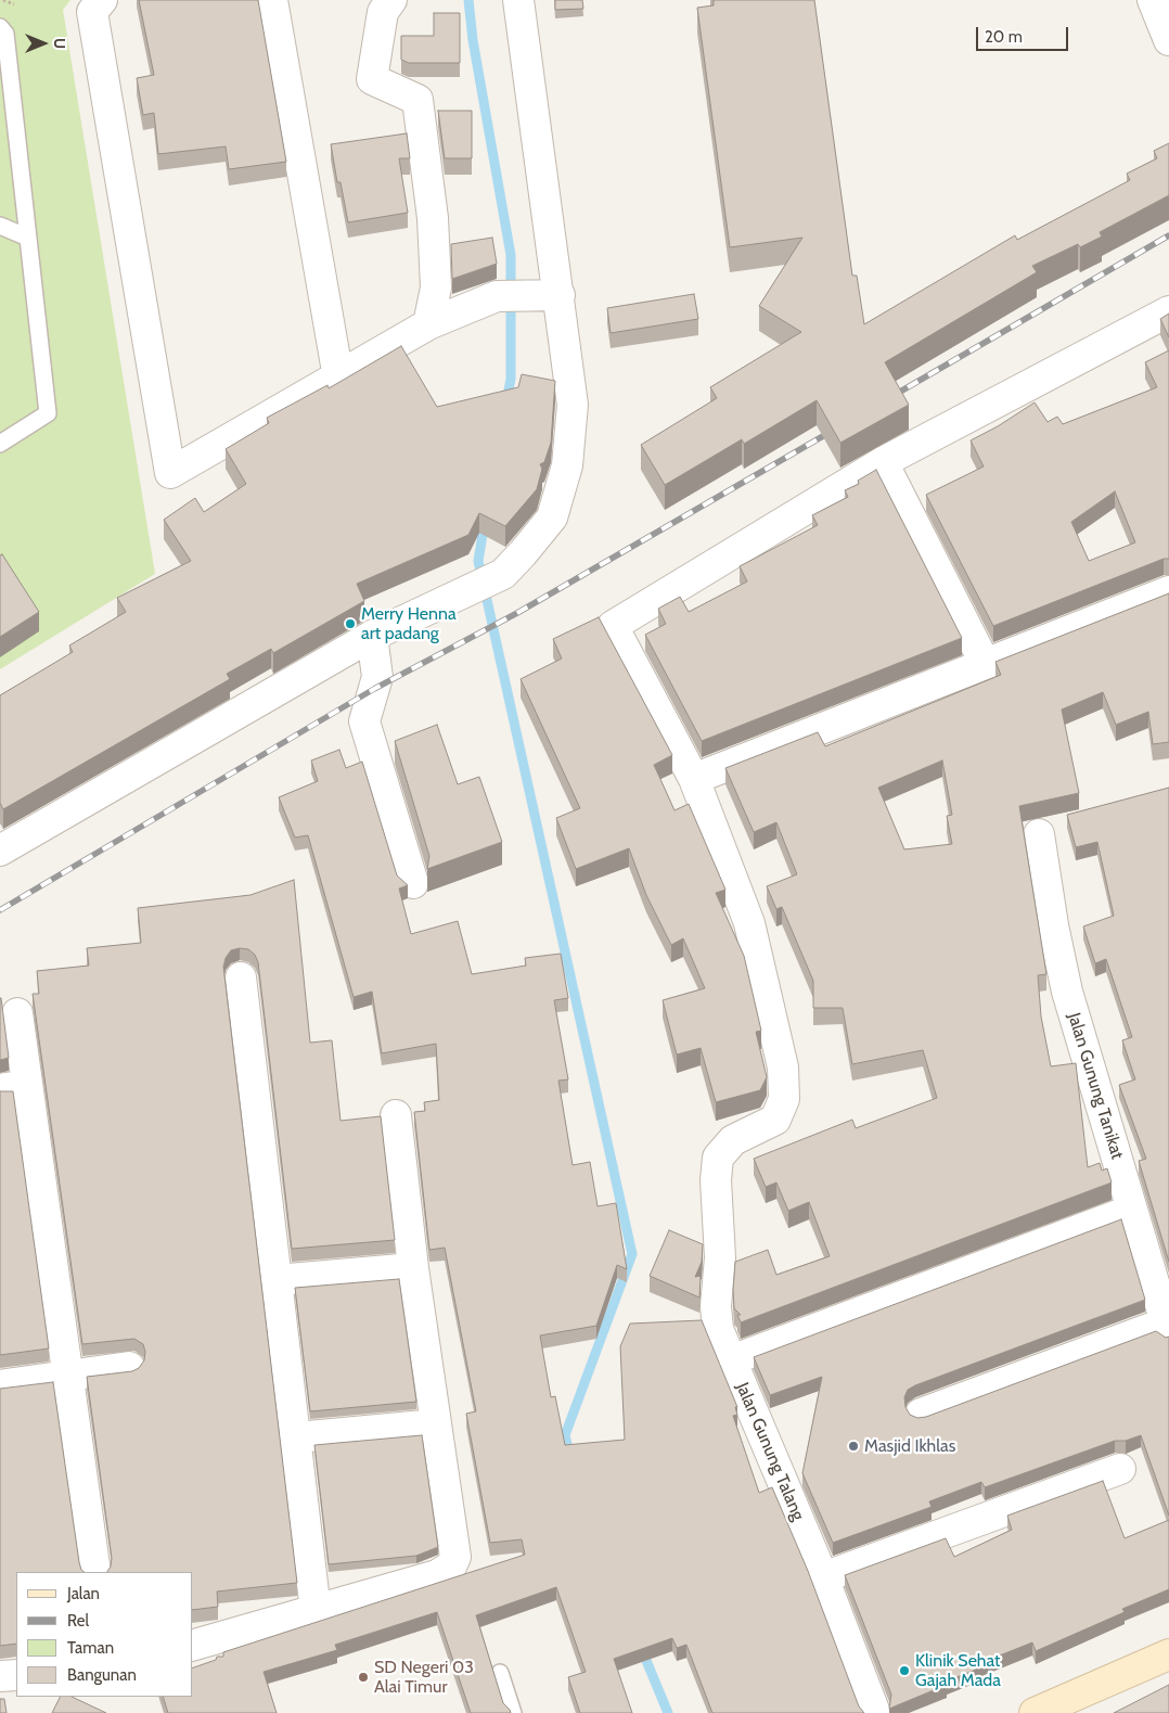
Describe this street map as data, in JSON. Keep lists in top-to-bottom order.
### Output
{
  "streets": {
    "street": ["Jalan Gunung Tanikat", "Jalan Gunung Talang"]
  },
  "places": [
    "Merry Henna art padang",
    "Masjid Ikhlas",
    "Klinik Sehat Gajah Mada",
    "SD Negeri 03 Alai Timur"
  ],
  "legend": [
    "Jalan",
    "Rel",
    "Taman",
    "Bangunan"
  ],
  "scale_bar": "20 m",
  "north": "right"
}
